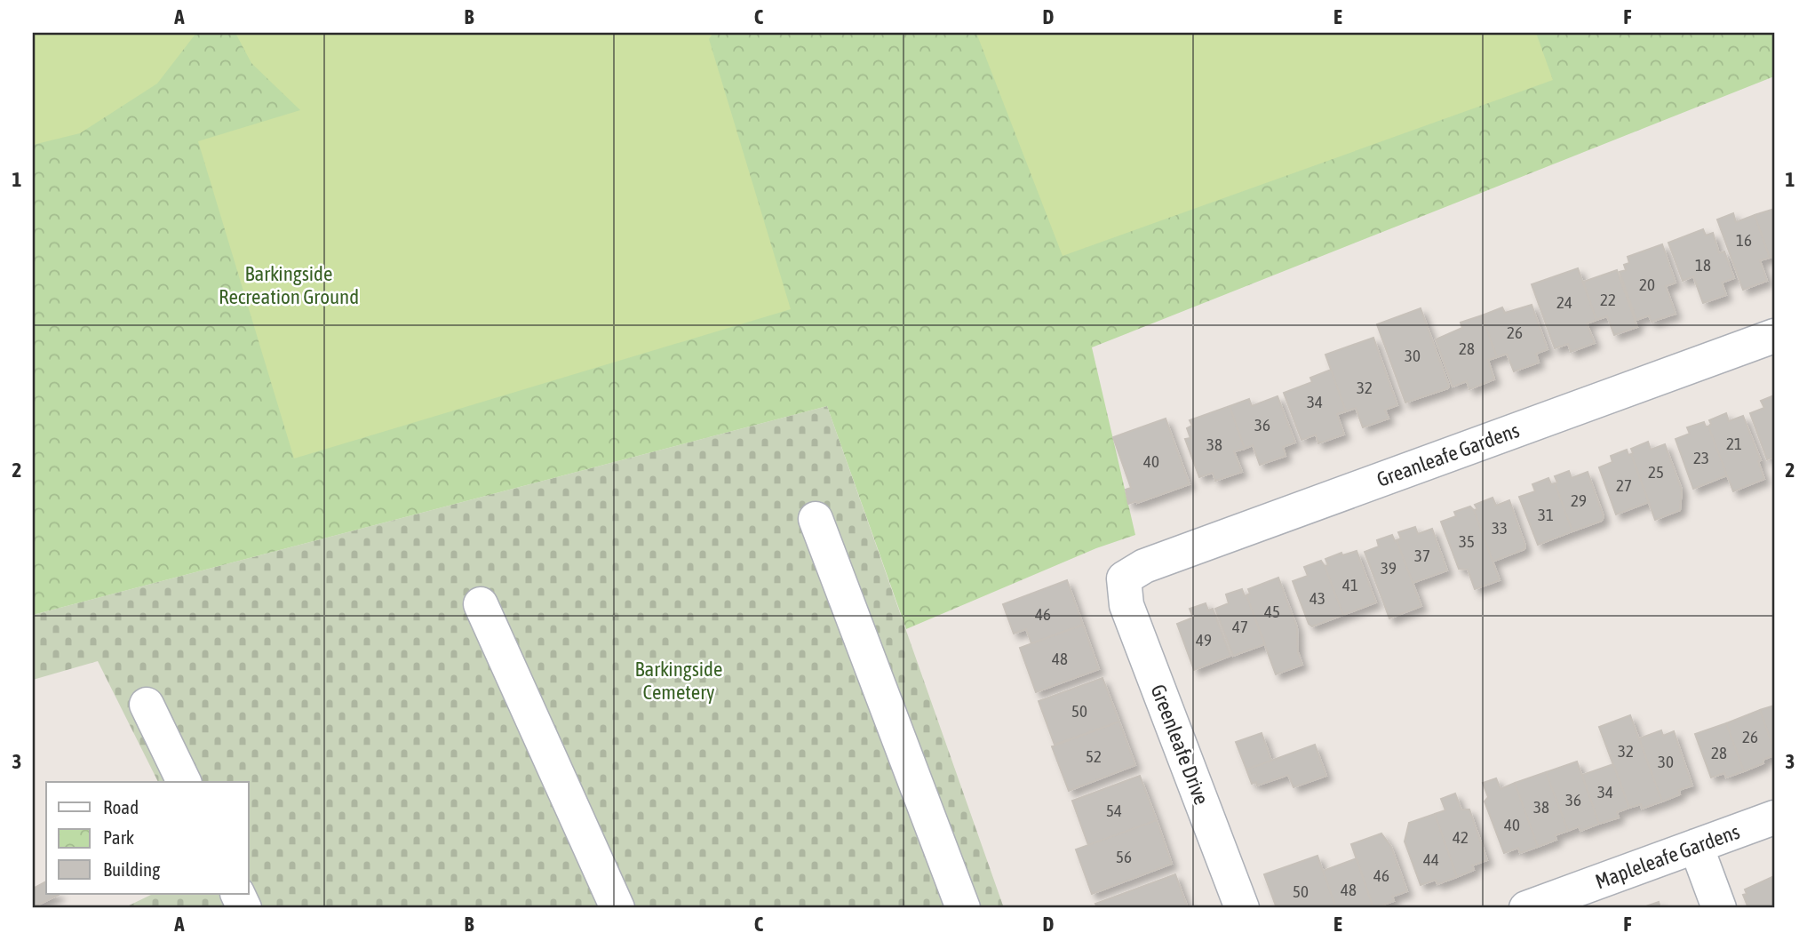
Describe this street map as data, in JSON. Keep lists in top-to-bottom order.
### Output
{
  "streets": {
    "street": ["Greanleafe Gardens", "Greenleafe Drive", "Mapleleafe Gardens"]
  },
  "crossings": [
    ["Greanleafe Gardens", "Greenleafe Drive"]
  ],
  "parks": ["Barkingside Recreation Ground", "Barkingside Cemetery"],
  "house_numbers": [
    "16",
    "18",
    "20",
    "22",
    "24",
    "26",
    "28",
    "30",
    "32",
    "34",
    "36",
    "21",
    "38",
    "23",
    "40",
    "25",
    "27",
    "29",
    "31",
    "33",
    "35",
    "37",
    "39",
    "41",
    "43",
    "45",
    "46",
    "47",
    "49",
    "48",
    "50",
    "26",
    "32",
    "28",
    "52",
    "30",
    "34",
    "36",
    "38",
    "54",
    "40",
    "42",
    "56",
    "44",
    "46",
    "48",
    "50"
  ],
  "legend": ["Road", "Park", "Building"],
  "grid": {
    "columns": [
      "A",
      "B",
      "C",
      "D",
      "E",
      "F"
    ],
    "rows": ["1", "2", "3"]
  }
}
